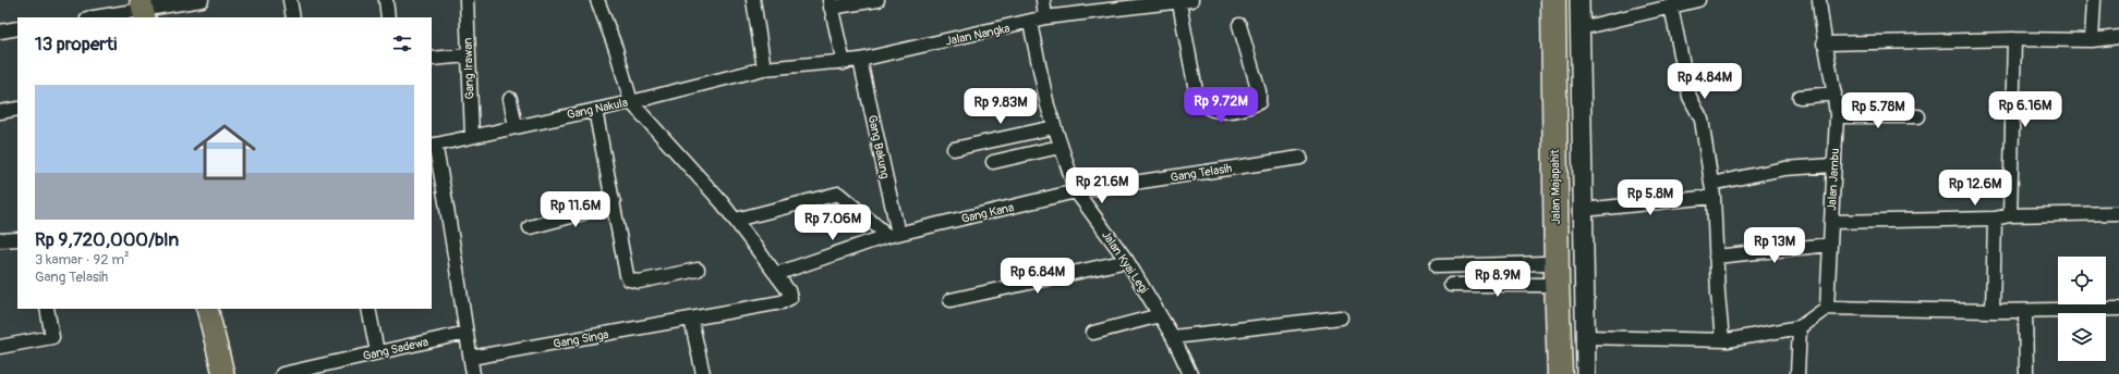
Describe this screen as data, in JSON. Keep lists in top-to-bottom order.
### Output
{
  "streets": {
    "highway": ["Jalan Majapahit"],
    "street": [
      "Jalan Nangka",
      "Gang Irawan",
      "Gang Nakula",
      "Gang Bakung",
      "Gang Telasih",
      "Jalan Jambu",
      "Gang Kana",
      "Jalan Kyai Legi",
      "Gang Singa",
      "Gang Sadewa"
    ]
  },
  "crossings": [
    ["Jalan Nangka", "Gang Nakula"],
    ["Jalan Nangka", "Gang Bakung"],
    ["Jalan Nangka", "Jalan Kyai Legi"],
    ["Gang Irawan", "Gang Nakula"],
    ["Gang Bakung", "Gang Kana"],
    ["Gang Telasih", "Gang Kana"],
    ["Gang Telasih", "Jalan Kyai Legi"],
    ["Gang Kana", "Jalan Kyai Legi"],
    ["Gang Kana", "Gang Singa"]
  ],
  "page": {
    "heading": "13 properti",
    "price": [
      "Rp 4.84M",
      "Rp 9.72M",
      "Rp 9.83M",
      "Rp 6.16M",
      "Rp 5.78M",
      "Rp 21.6M",
      "Rp 12.6M",
      "Rp 5.8M",
      "Rp 11.6M",
      "Rp 7.06M",
      "Rp 13M",
      "Rp 6.84M",
      "Rp 8.9M"
    ],
    "list": [
      {
        "name": "Rp 9,720,000/bln",
        "note": "3 kamar · 92 m² · Gang Telasih"
      }
    ]
  }
}
